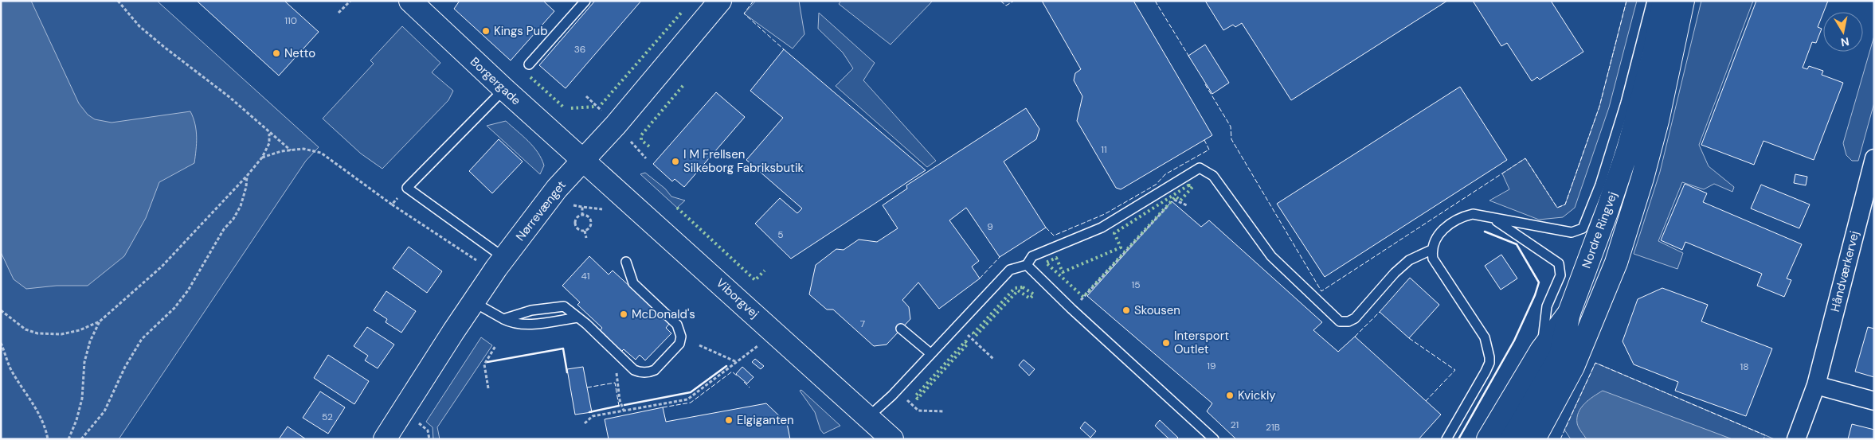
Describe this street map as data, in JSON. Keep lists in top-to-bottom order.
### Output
{
  "streets": {
    "street": [
      "Borgergade",
      "Nørrevænget",
      "Nordre Ringvej",
      "Håndværkervej",
      "Viborgvej"
    ]
  },
  "crossings": [
    ["Borgergade", "Nørrevænget"],
    ["Borgergade", "Viborgvej"],
    ["Nørrevænget", "Viborgvej"]
  ],
  "places": [
    "Kings Pub",
    "Netto",
    "I M Frellsen Silkeborg Fabriksbutik",
    "Skousen",
    "McDonald's",
    "Intersport Outlet",
    "Kvickly",
    "Elgiganten"
  ],
  "house_numbers": [
    "110",
    "36",
    "11",
    "9",
    "5",
    "41",
    "15",
    "7",
    "19",
    "18",
    "52",
    "21",
    "21B"
  ],
  "north": "bottom"
}
